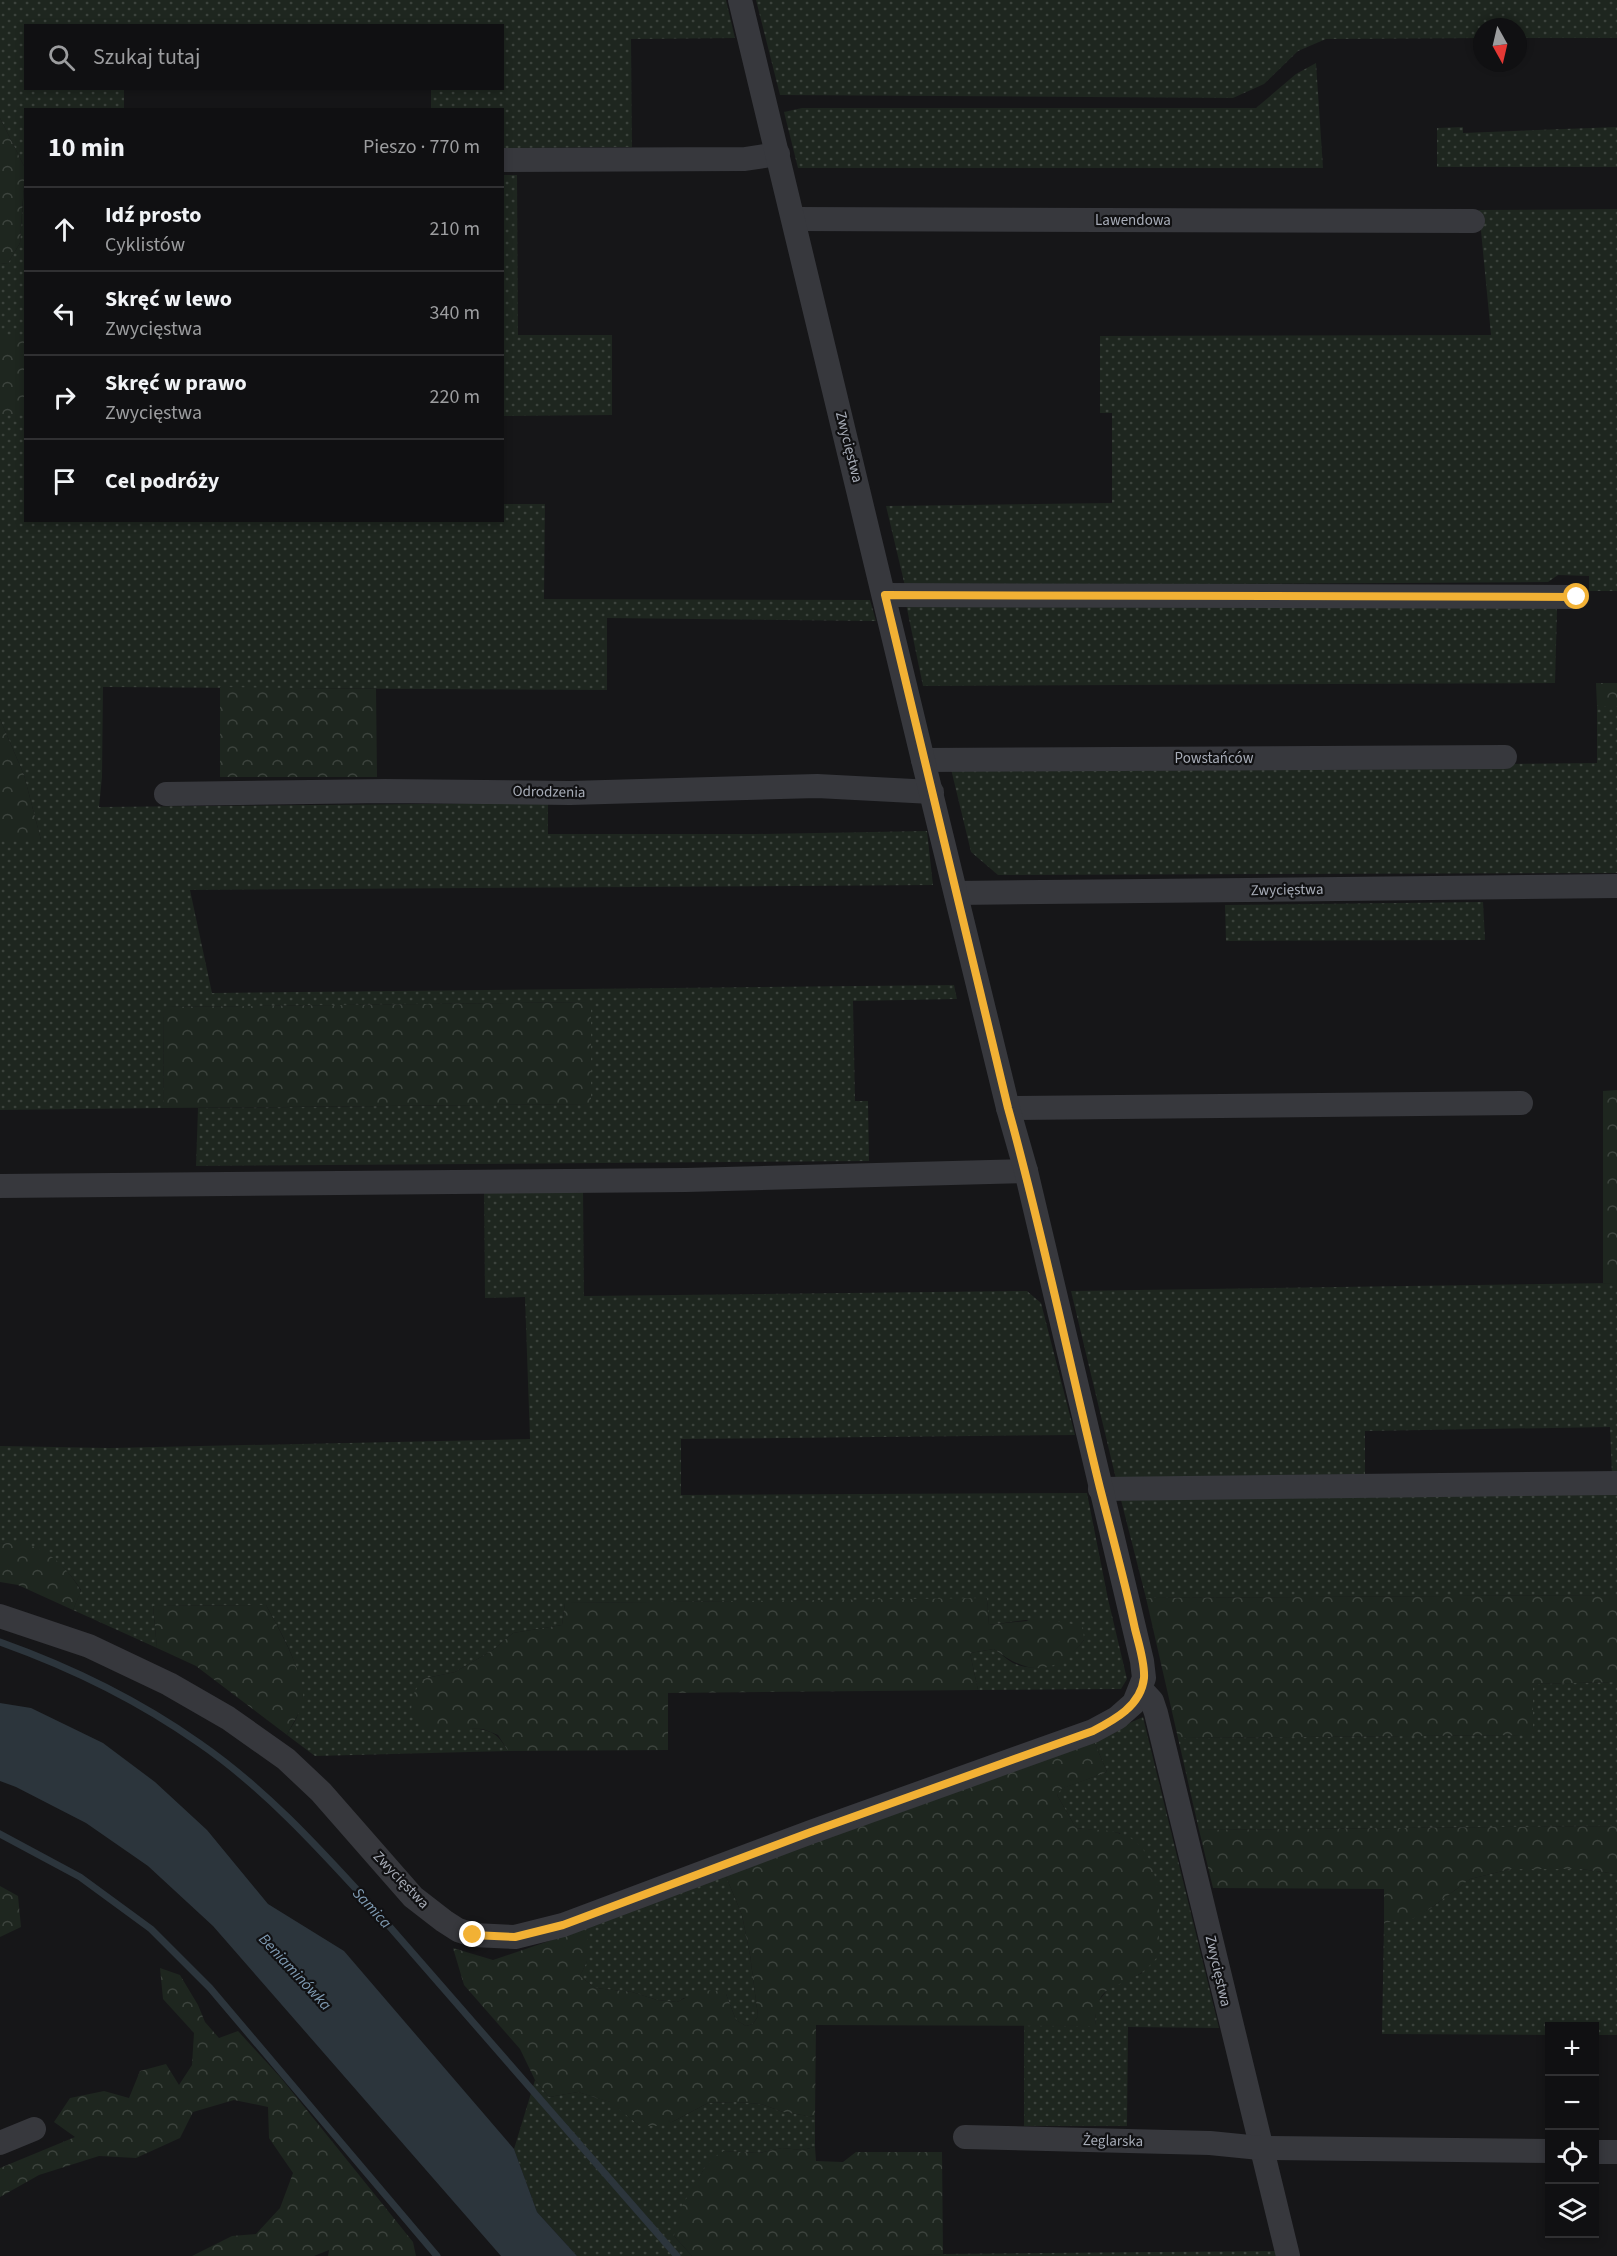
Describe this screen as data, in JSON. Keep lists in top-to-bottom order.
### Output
{
  "streets": {
    "street": [
      "Lawendowa",
      "Zwycięstwa",
      "Powstańców",
      "Odrodzenia",
      "Żeglarska"
    ]
  },
  "crossings": [
    ["Lawendowa", "Zwycięstwa"],
    ["Zwycięstwa", "Powstańców"],
    ["Zwycięstwa", "Odrodzenia"],
    ["Zwycięstwa", "Żeglarska"]
  ],
  "water": ["Samica", "Beniaminówka"],
  "north": "bottom",
  "page": {
    "search": "Szukaj tutaj",
    "heading": ["10 min", "Pieszo · 770 m"],
    "list": [
      ["Idź prosto", "Cyklistów", "210 m"],
      ["Skręć w lewo", "Zwycięstwa", "340 m"],
      ["Skręć w prawo", "Zwycięstwa", "220 m"],
      "Cel podróży"
    ],
    "map_buttons": ["+", "−"]
  }
}
